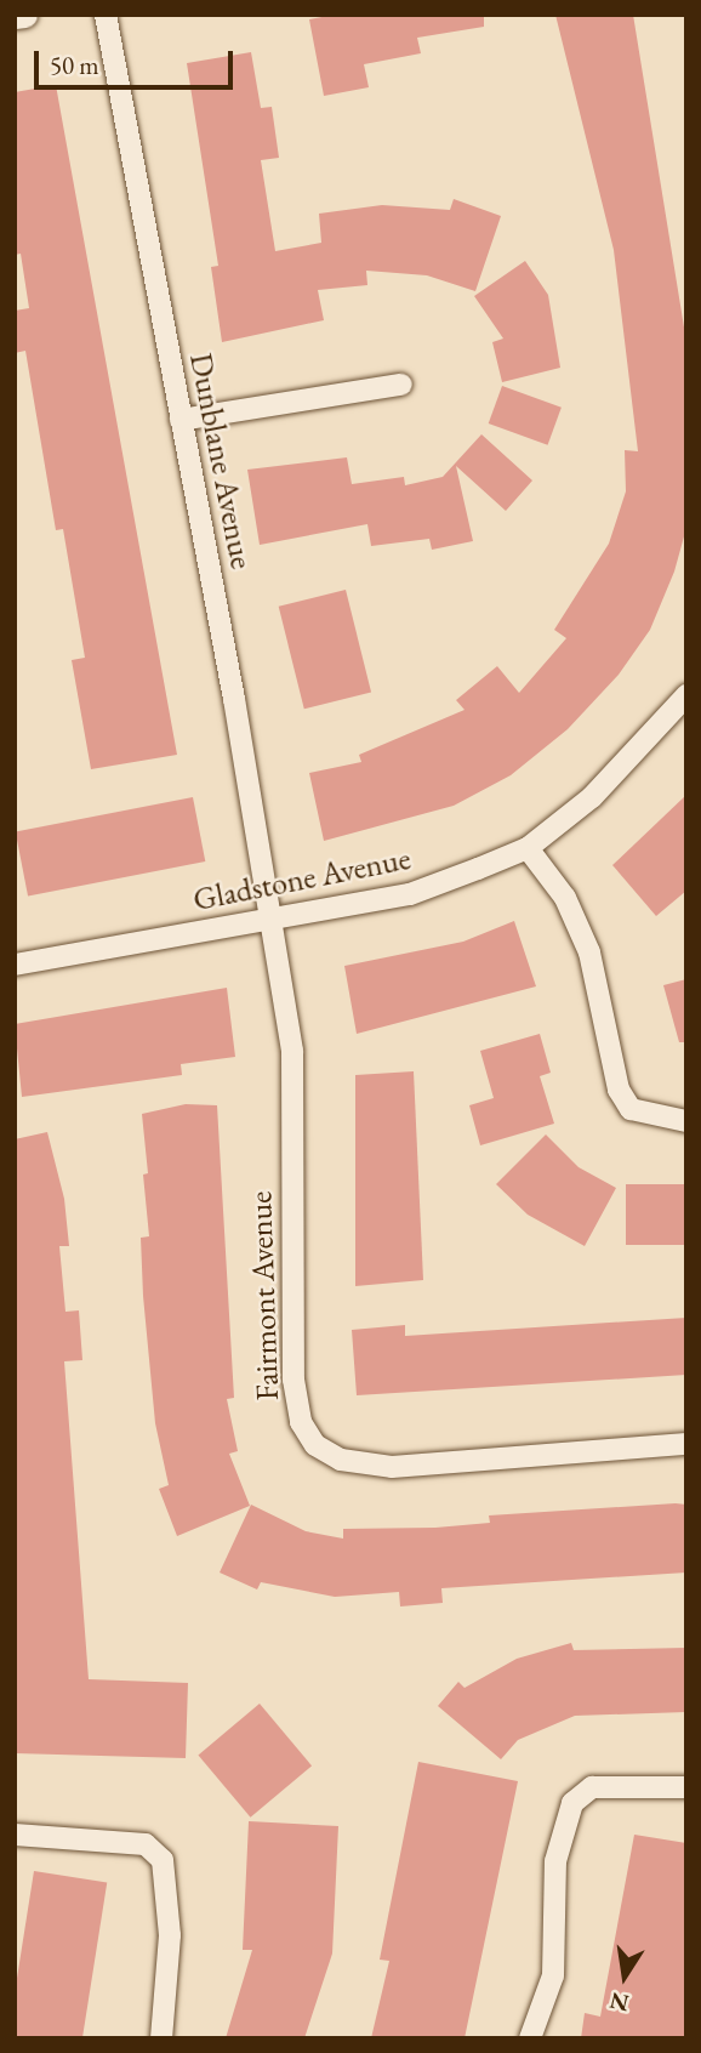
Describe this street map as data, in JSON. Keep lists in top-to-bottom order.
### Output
{
  "streets": {
    "street": ["Dunblane Avenue", "Gladstone Avenue", "Fairmont Avenue"]
  },
  "crossings": [
    ["Dunblane Avenue", "Gladstone Avenue"],
    ["Dunblane Avenue", "Fairmont Avenue"],
    ["Gladstone Avenue", "Fairmont Avenue"]
  ],
  "scale_bar": "50 m",
  "north": "bottom"
}
